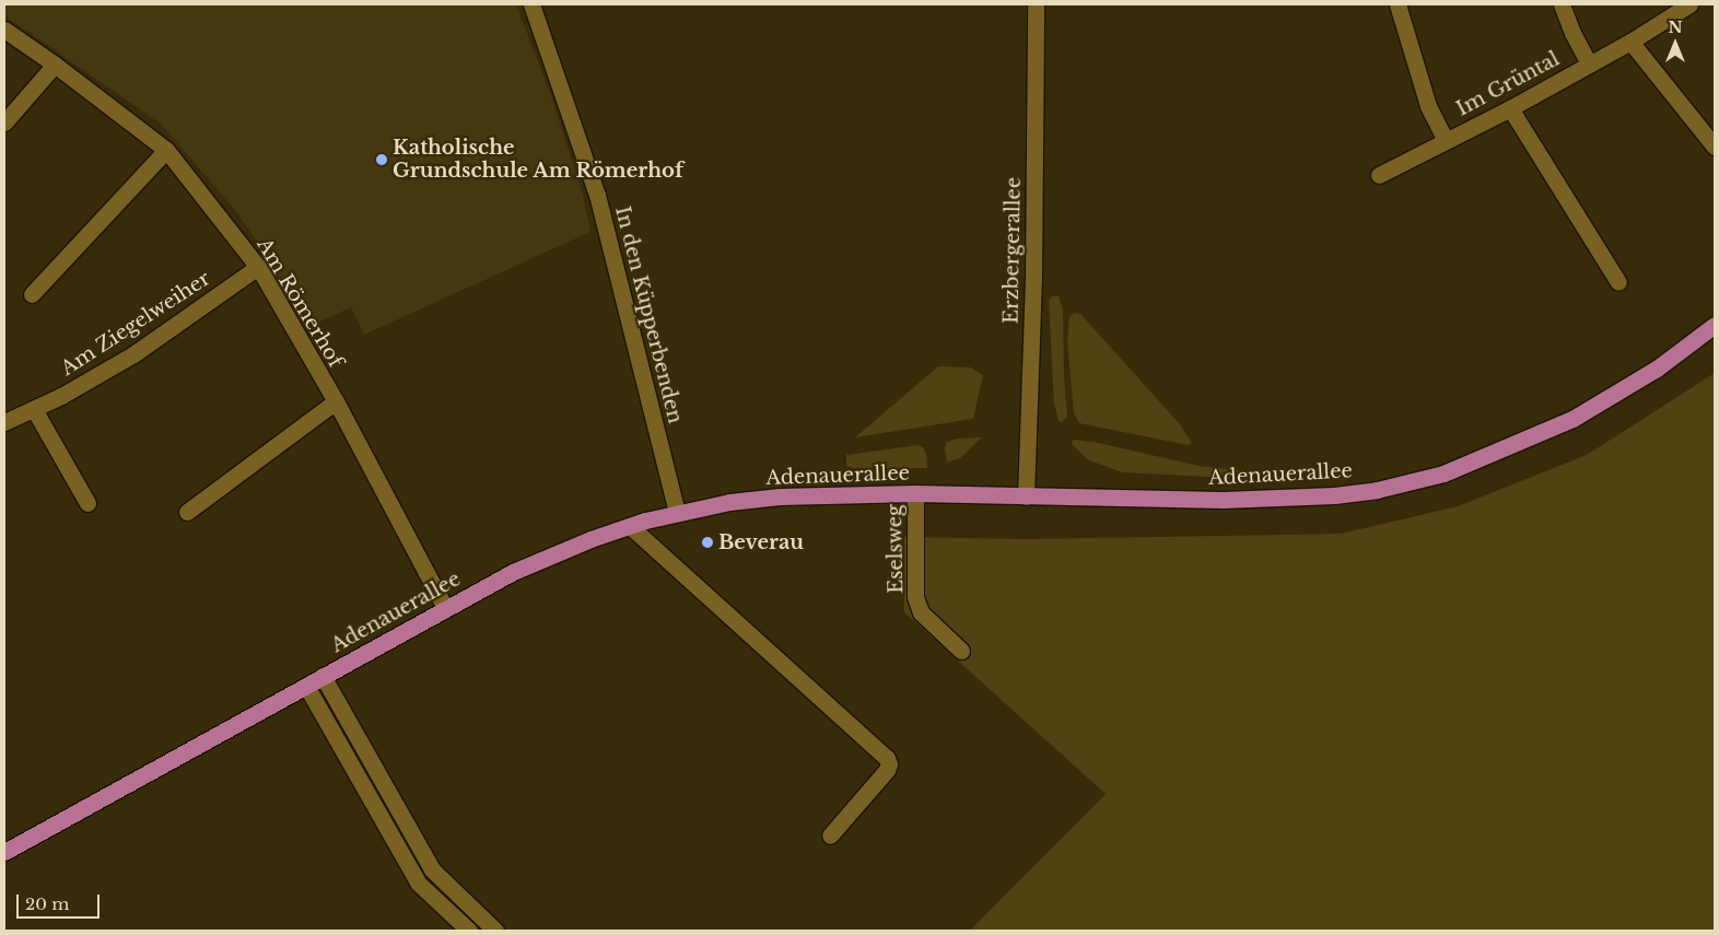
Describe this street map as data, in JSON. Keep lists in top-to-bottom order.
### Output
{
  "streets": {
    "main road": ["Adenauerallee"],
    "street": [
      "Im Grüntal",
      "Erzbergerallee",
      "Am Römerhof",
      "In den Küpperbenden",
      "Am Ziegelweiher",
      "Eselsweg"
    ]
  },
  "crossings": [
    ["Erzbergerallee", "Adenauerallee"],
    ["Am Römerhof", "Am Ziegelweiher"],
    ["Am Römerhof", "Adenauerallee"],
    ["In den Küpperbenden", "Adenauerallee"],
    ["Adenauerallee", "Eselsweg"]
  ],
  "places": ["Katholische Grundschule Am Römerhof", "Beverau"],
  "scale_bar": "20 m",
  "north": "top"
}
